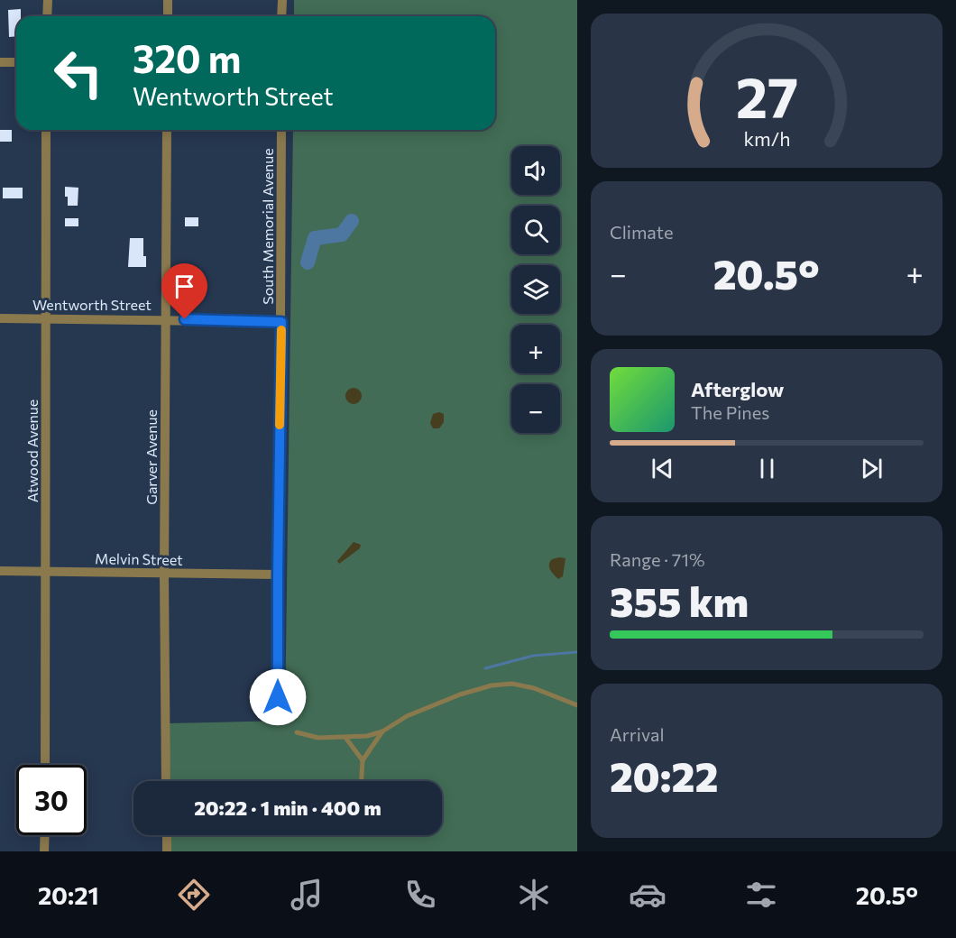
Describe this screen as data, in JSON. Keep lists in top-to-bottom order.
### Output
{
  "streets": {
    "street": [
      "South Memorial Avenue",
      "Wentworth Street",
      "Atwood Avenue",
      "Garver Avenue",
      "Melvin Street"
    ]
  },
  "crossings": [
    ["South Memorial Avenue", "Wentworth Street"],
    ["South Memorial Avenue", "Melvin Street"],
    ["Wentworth Street", "Atwood Avenue"],
    ["Wentworth Street", "Garver Avenue"],
    ["Atwood Avenue", "Melvin Street"],
    ["Garver Avenue", "Melvin Street"]
  ],
  "page": {
    "turn": ["320 m", "Wentworth Street"],
    "map_buttons": ["+", "−"],
    "tile": [
      "Climate",
      ["Range · 71%", "355 km"],
      ["Arrival", "20:22"]
    ],
    "heat": ["−", "20.5°", "+"],
    "song": ["Afterglow", "The Pines"],
    "limit": "30",
    "trip": "20:22 · 1 min · 400 m",
    "tabs": ["20:21", "20.5°"],
    "gauge": ["27", "km/h"]
  }
}
